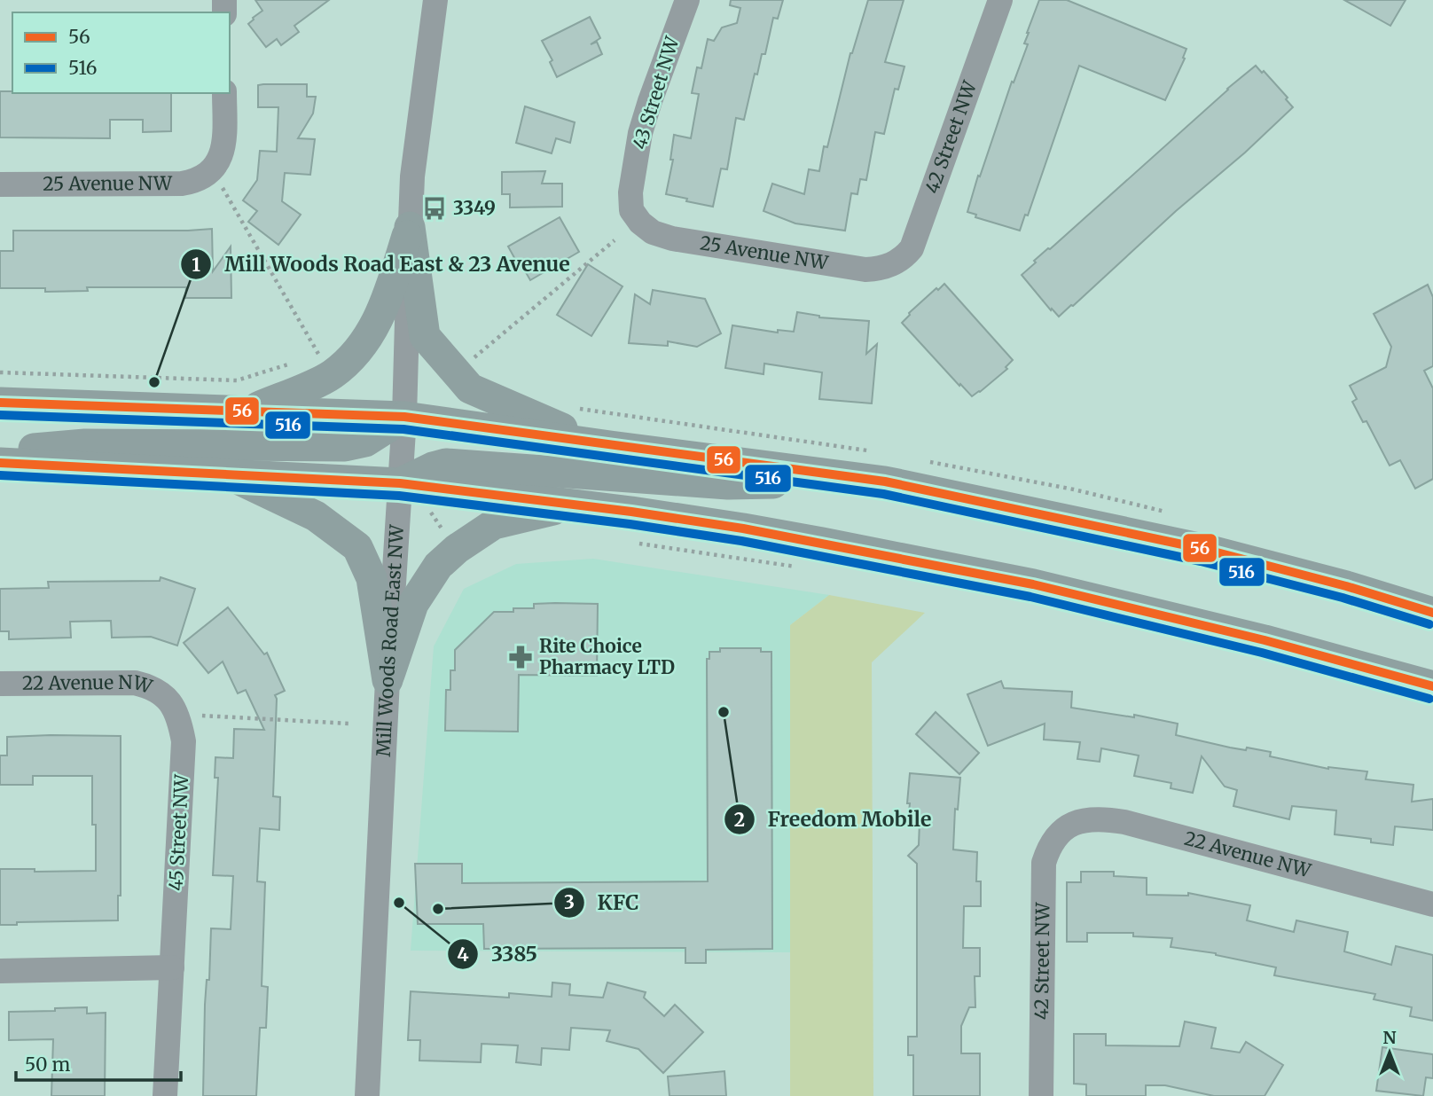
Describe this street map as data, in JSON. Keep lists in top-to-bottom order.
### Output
{
  "streets": {
    "street": [
      "43 Street NW",
      "42 Street NW",
      "25 Avenue NW",
      "Mill Woods Road East NW",
      "22 Avenue NW",
      "45 Street NW"
    ]
  },
  "crossings": [
    ["43 Street NW", "25 Avenue NW"],
    ["42 Street NW", "25 Avenue NW"],
    ["42 Street NW", "22 Avenue NW"],
    ["22 Avenue NW", "45 Street NW"]
  ],
  "places": {
    "bus stop": ["3349"],
    "other": [
      "Mill Woods Road East & 23 Avenue",
      "Freedom Mobile",
      "3385",
      "KFC"
    ],
    "pharmacy": ["Rite Choice Pharmacy LTD"]
  },
  "lines": ["transit line 56", "transit line 516"],
  "legend": ["56", "516"],
  "scale_bar": "50 m",
  "north": "top"
}
